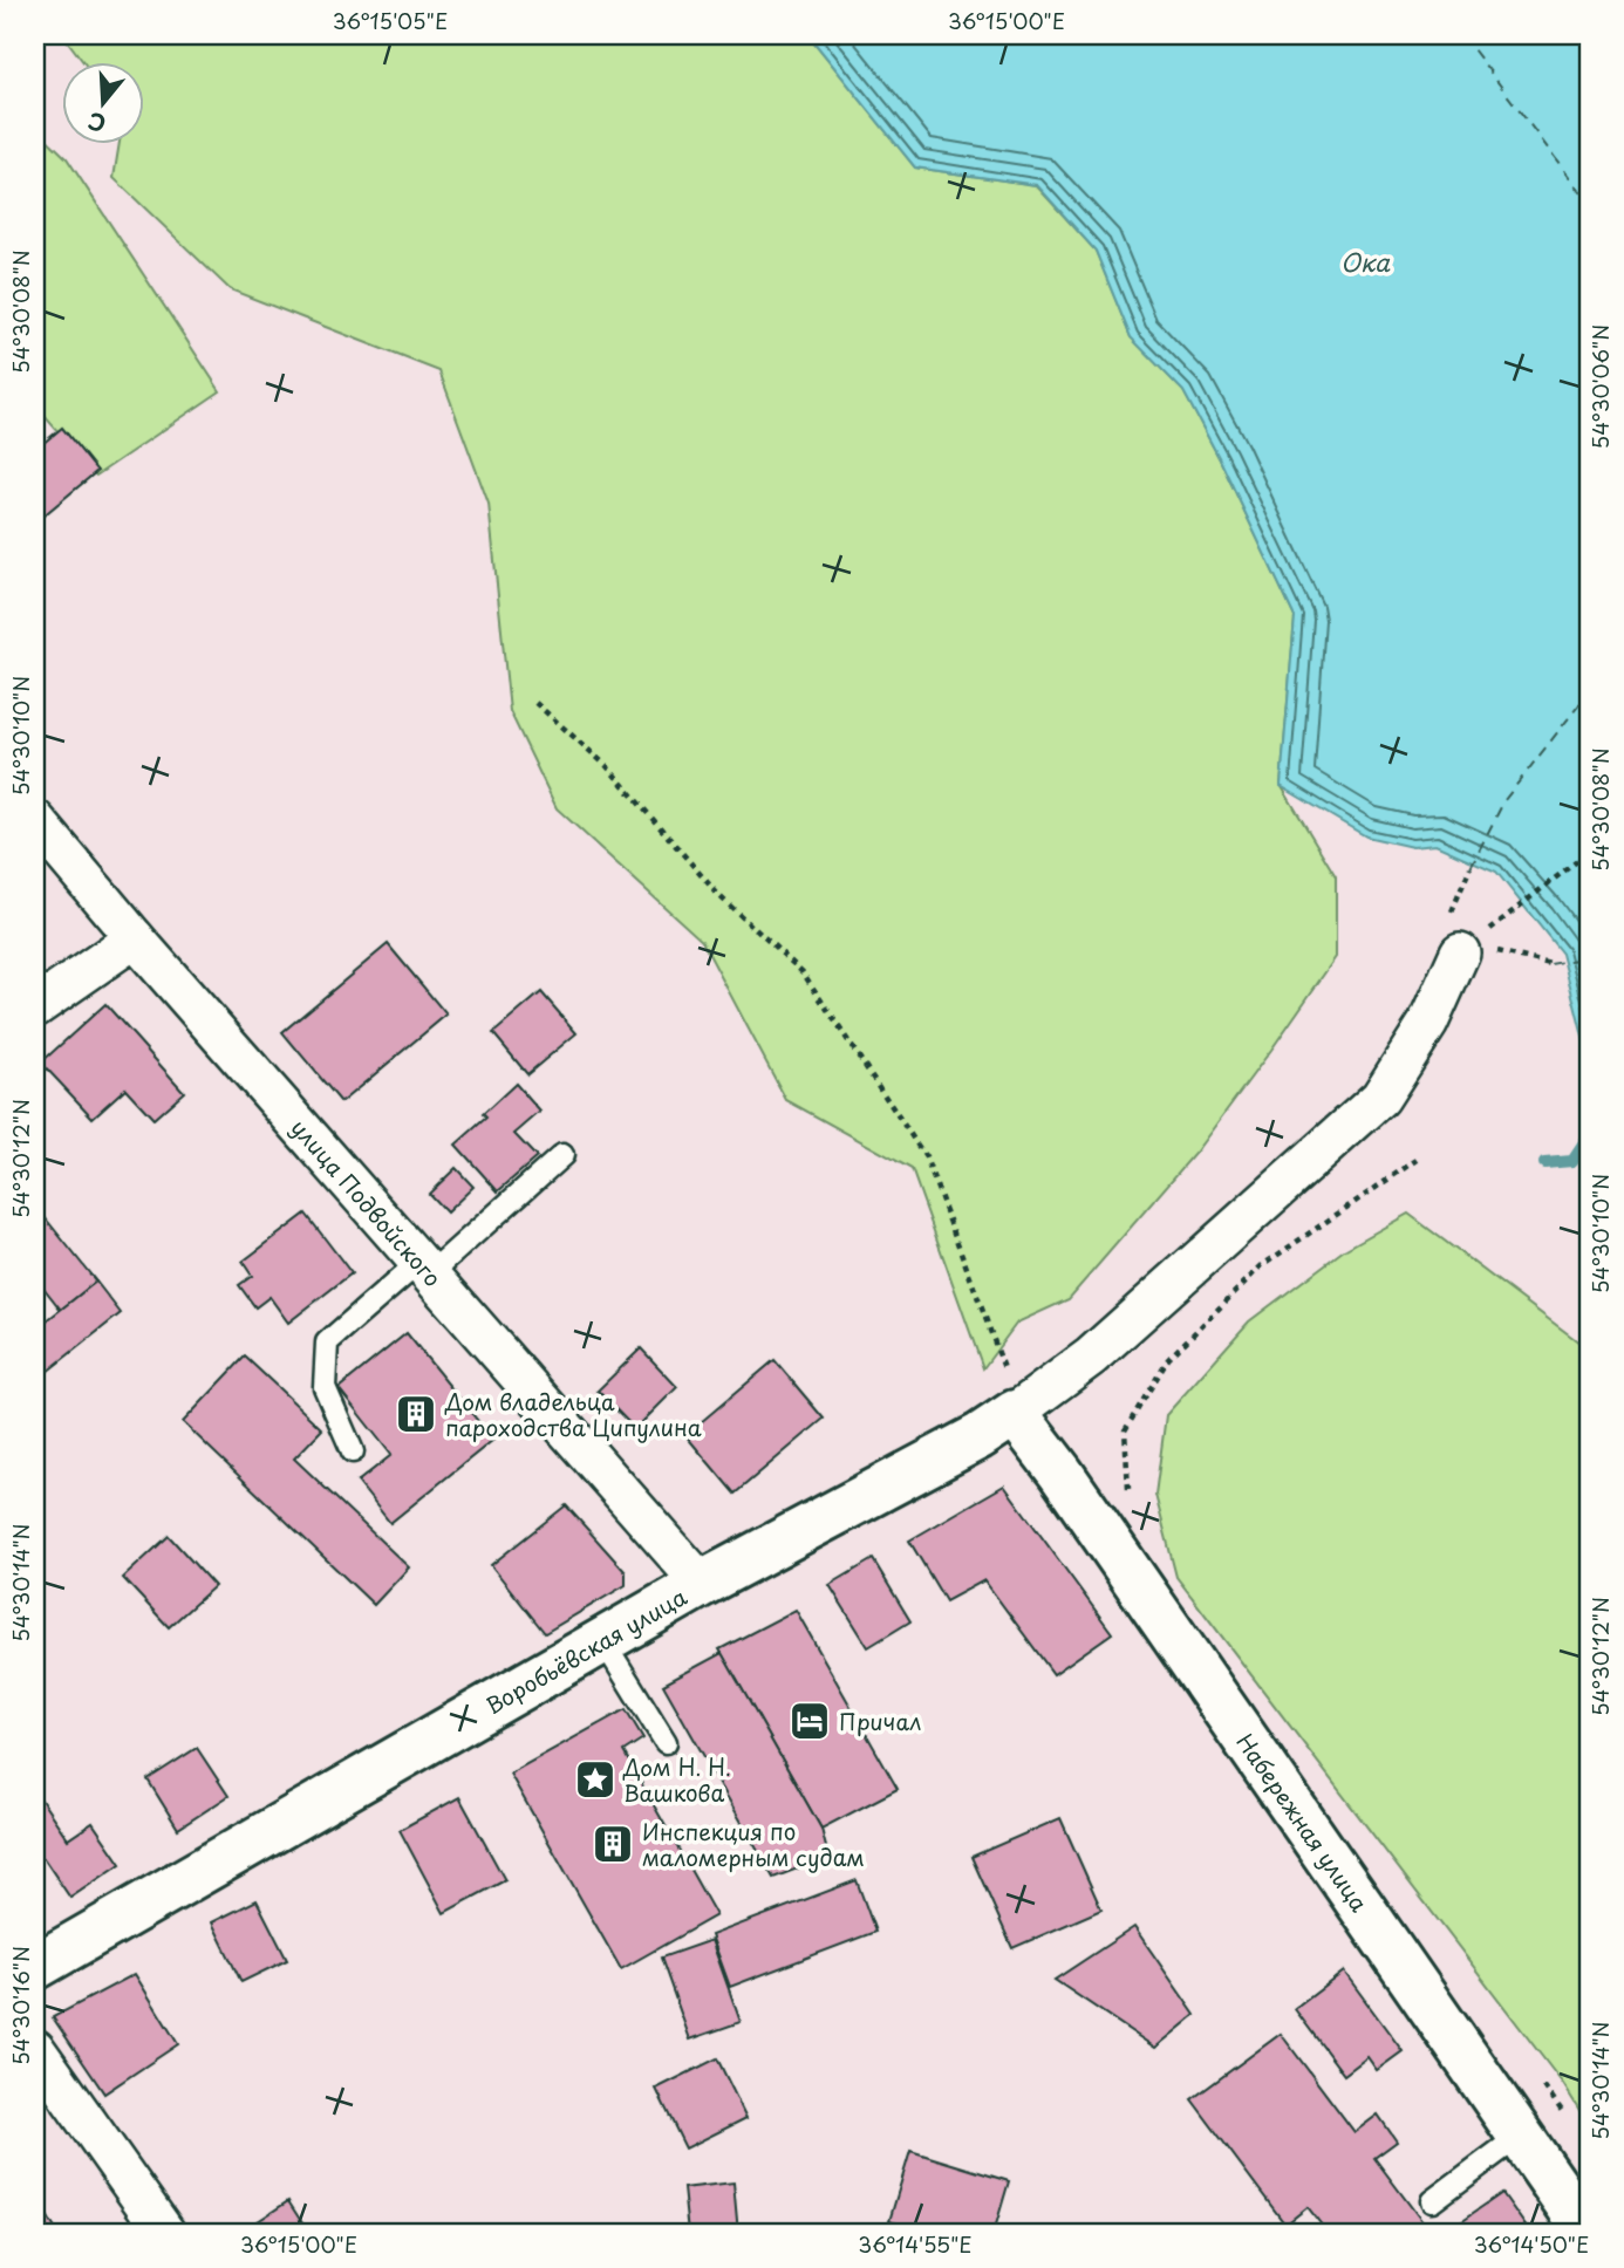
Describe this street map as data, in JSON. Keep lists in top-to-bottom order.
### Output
{
  "streets": {
    "street": ["улица Подвойского", "Воробьёвская улица", "Набережная улица"]
  },
  "crossings": [
    ["улица Подвойского", "Воробьёвская улица"],
    ["Воробьёвская улица", "Набережная улица"]
  ],
  "water": ["Ока"],
  "places": {
    "building": ["Дом владельца пароходства Ципулина", "Инспекция по маломерным судам"],
    "hotel": ["Причал"],
    "place": ["Дом Н. Н. Вашкова"]
  },
  "north": "bottom",
  "coordinates": [
    "36°15'05\"E",
    "36°15'00\"E",
    "54°30'08\"N",
    "54°30'06\"N",
    "54°30'10\"N",
    "54°30'12\"N",
    "54°30'14\"N",
    "54°30'16\"N",
    "36°14'55\"E",
    "36°14'50\"E"
  ]
}
